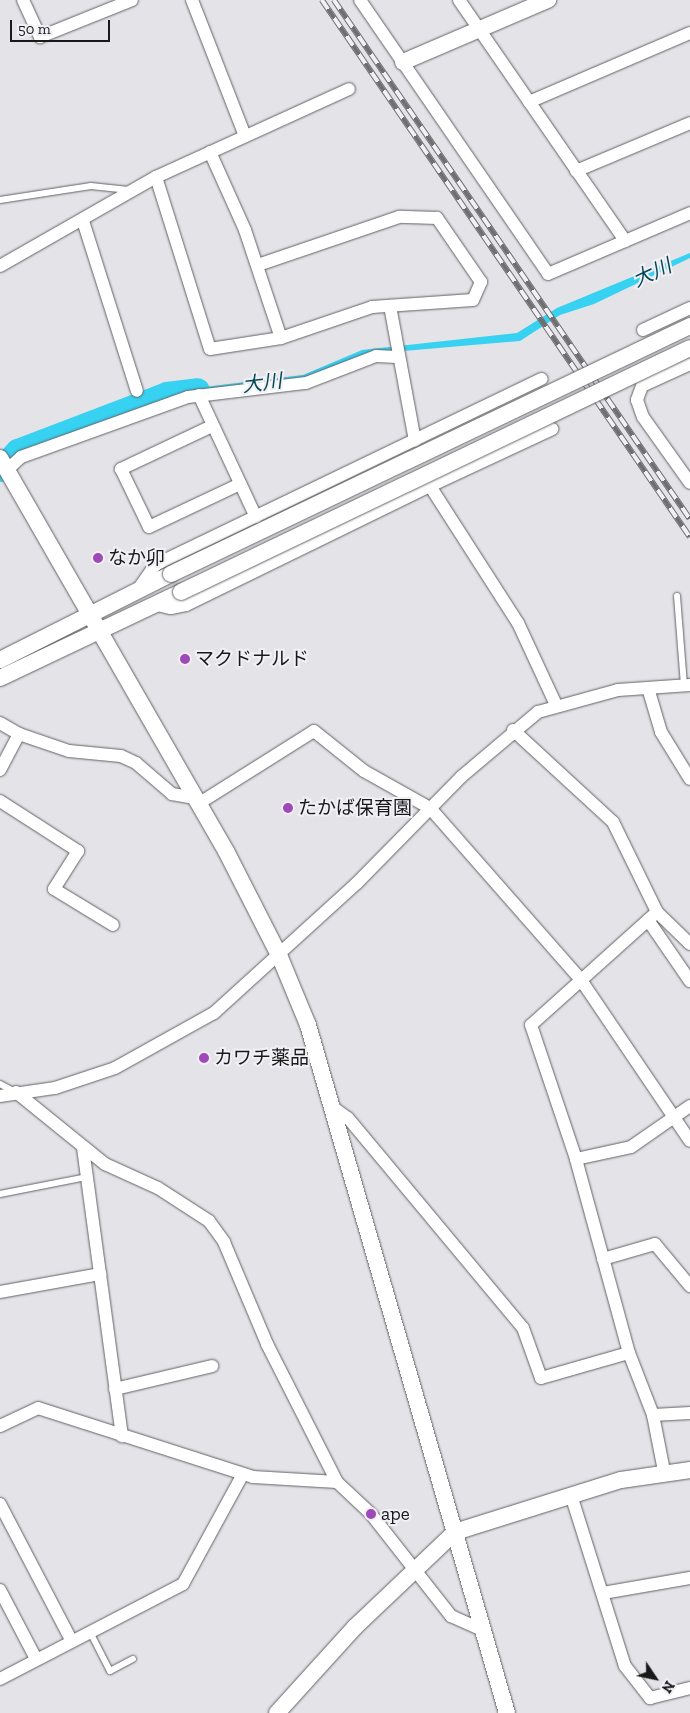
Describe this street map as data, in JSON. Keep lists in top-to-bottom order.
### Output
{
  "water": ["大川"],
  "places": [
    "なか卯",
    "マクドナルド",
    "たかば保育園",
    "カワチ薬品",
    "ape"
  ],
  "scale_bar": "50 m",
  "north": "bottom right"
}
